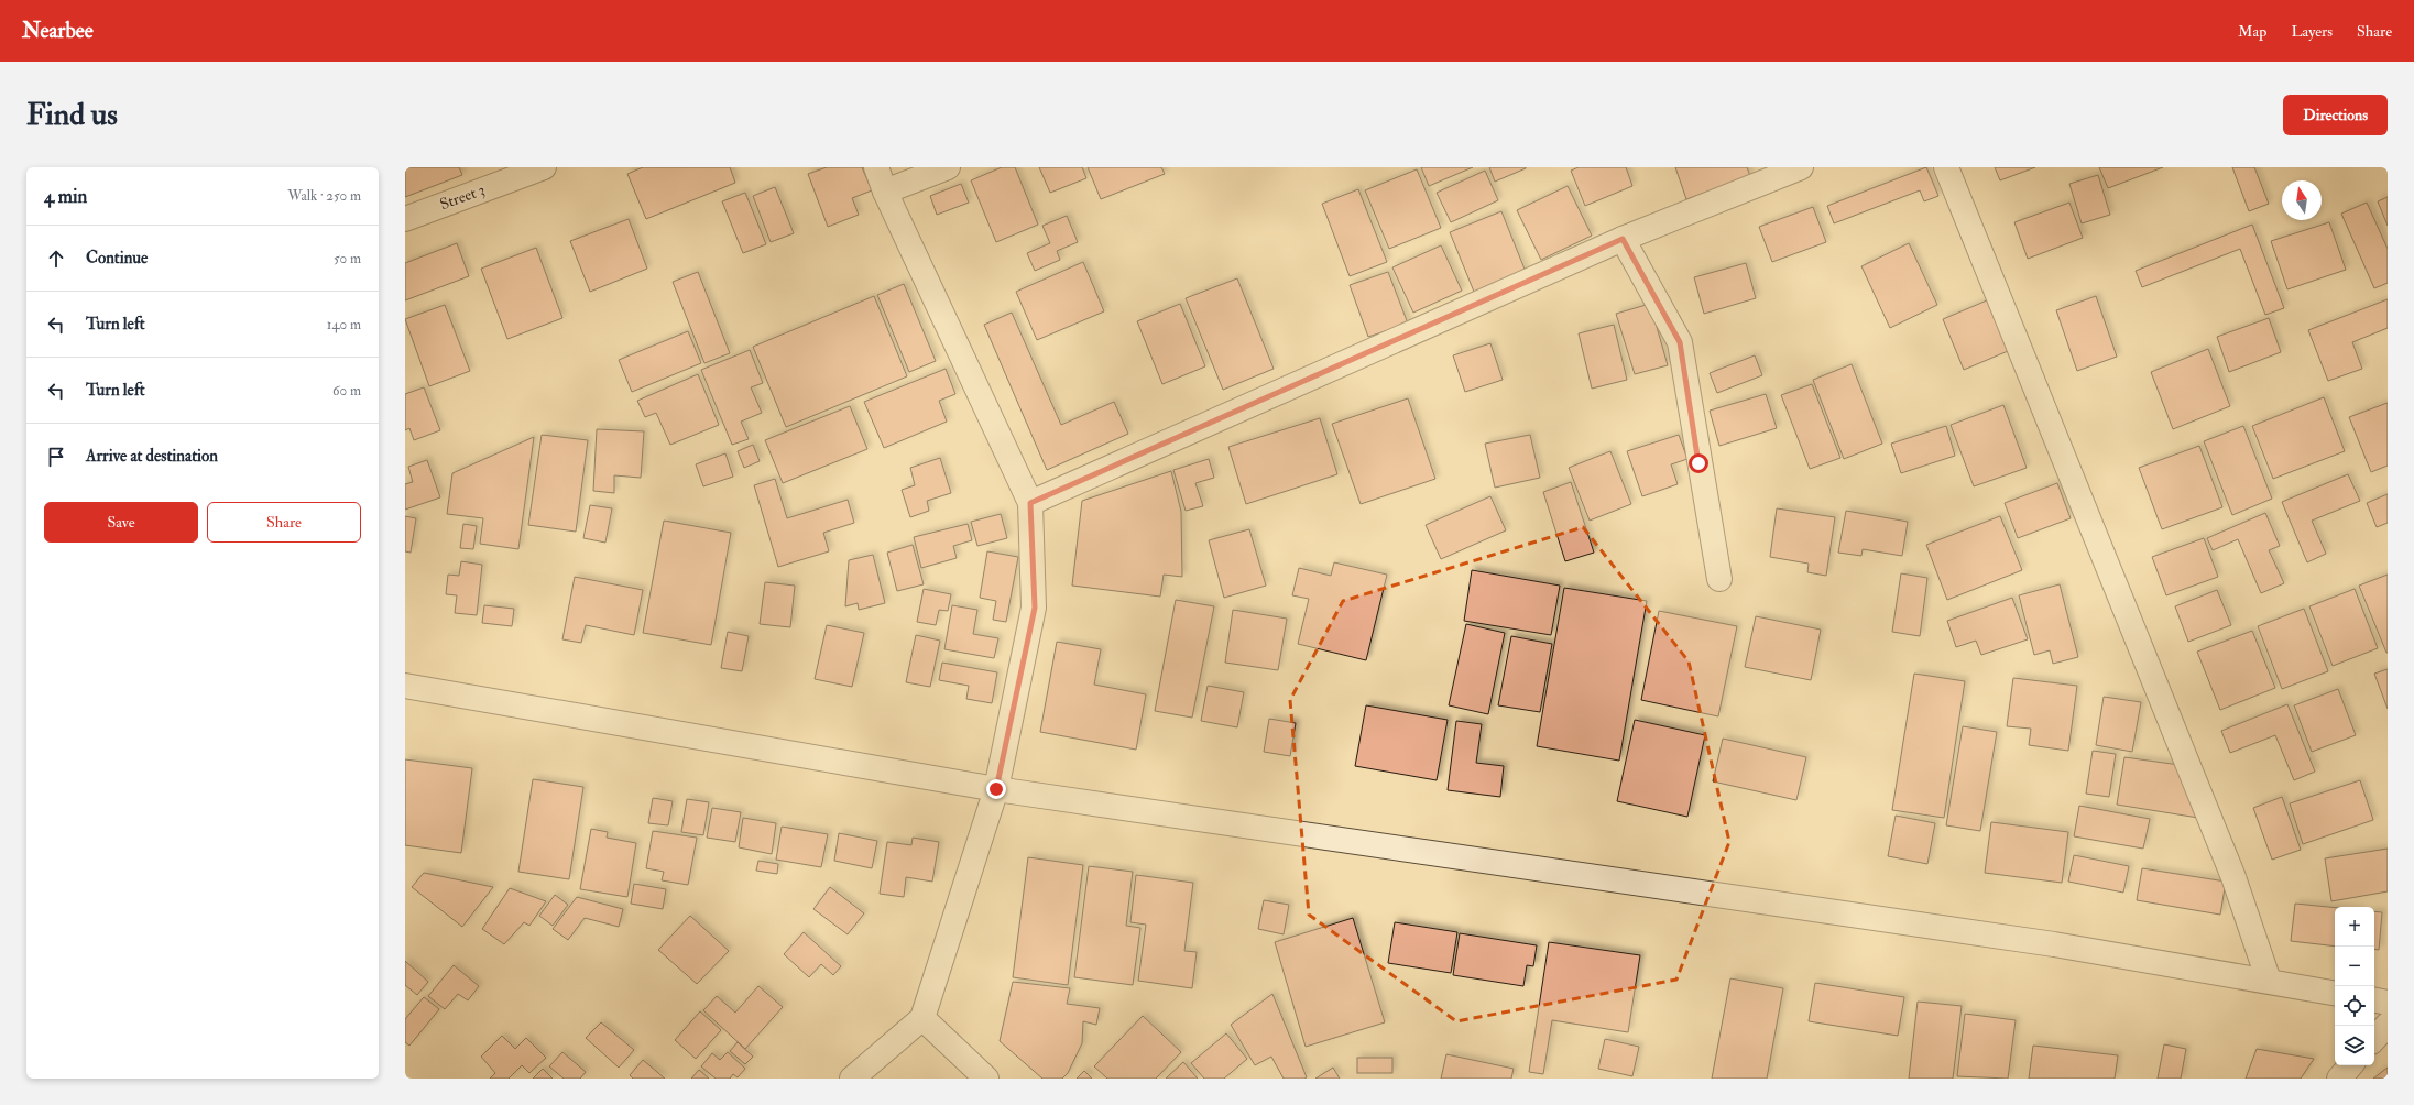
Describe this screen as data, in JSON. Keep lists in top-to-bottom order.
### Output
{
  "streets": {
    "street": ["Street 3"]
  },
  "north": "top",
  "page": {
    "header": "Nearbee",
    "nav": ["Map", "Layers", "Share"],
    "buttons": [
      "Directions",
      ["Save", "Share"]
    ],
    "title": "Find us",
    "heading": ["4 min", "Walk · 250 m"],
    "list": [
      ["Continue", "50 m"],
      ["Turn left", "140 m"],
      ["Turn left", "60 m"],
      "Arrive at destination"
    ],
    "map_buttons": ["+", "−"]
  }
}
